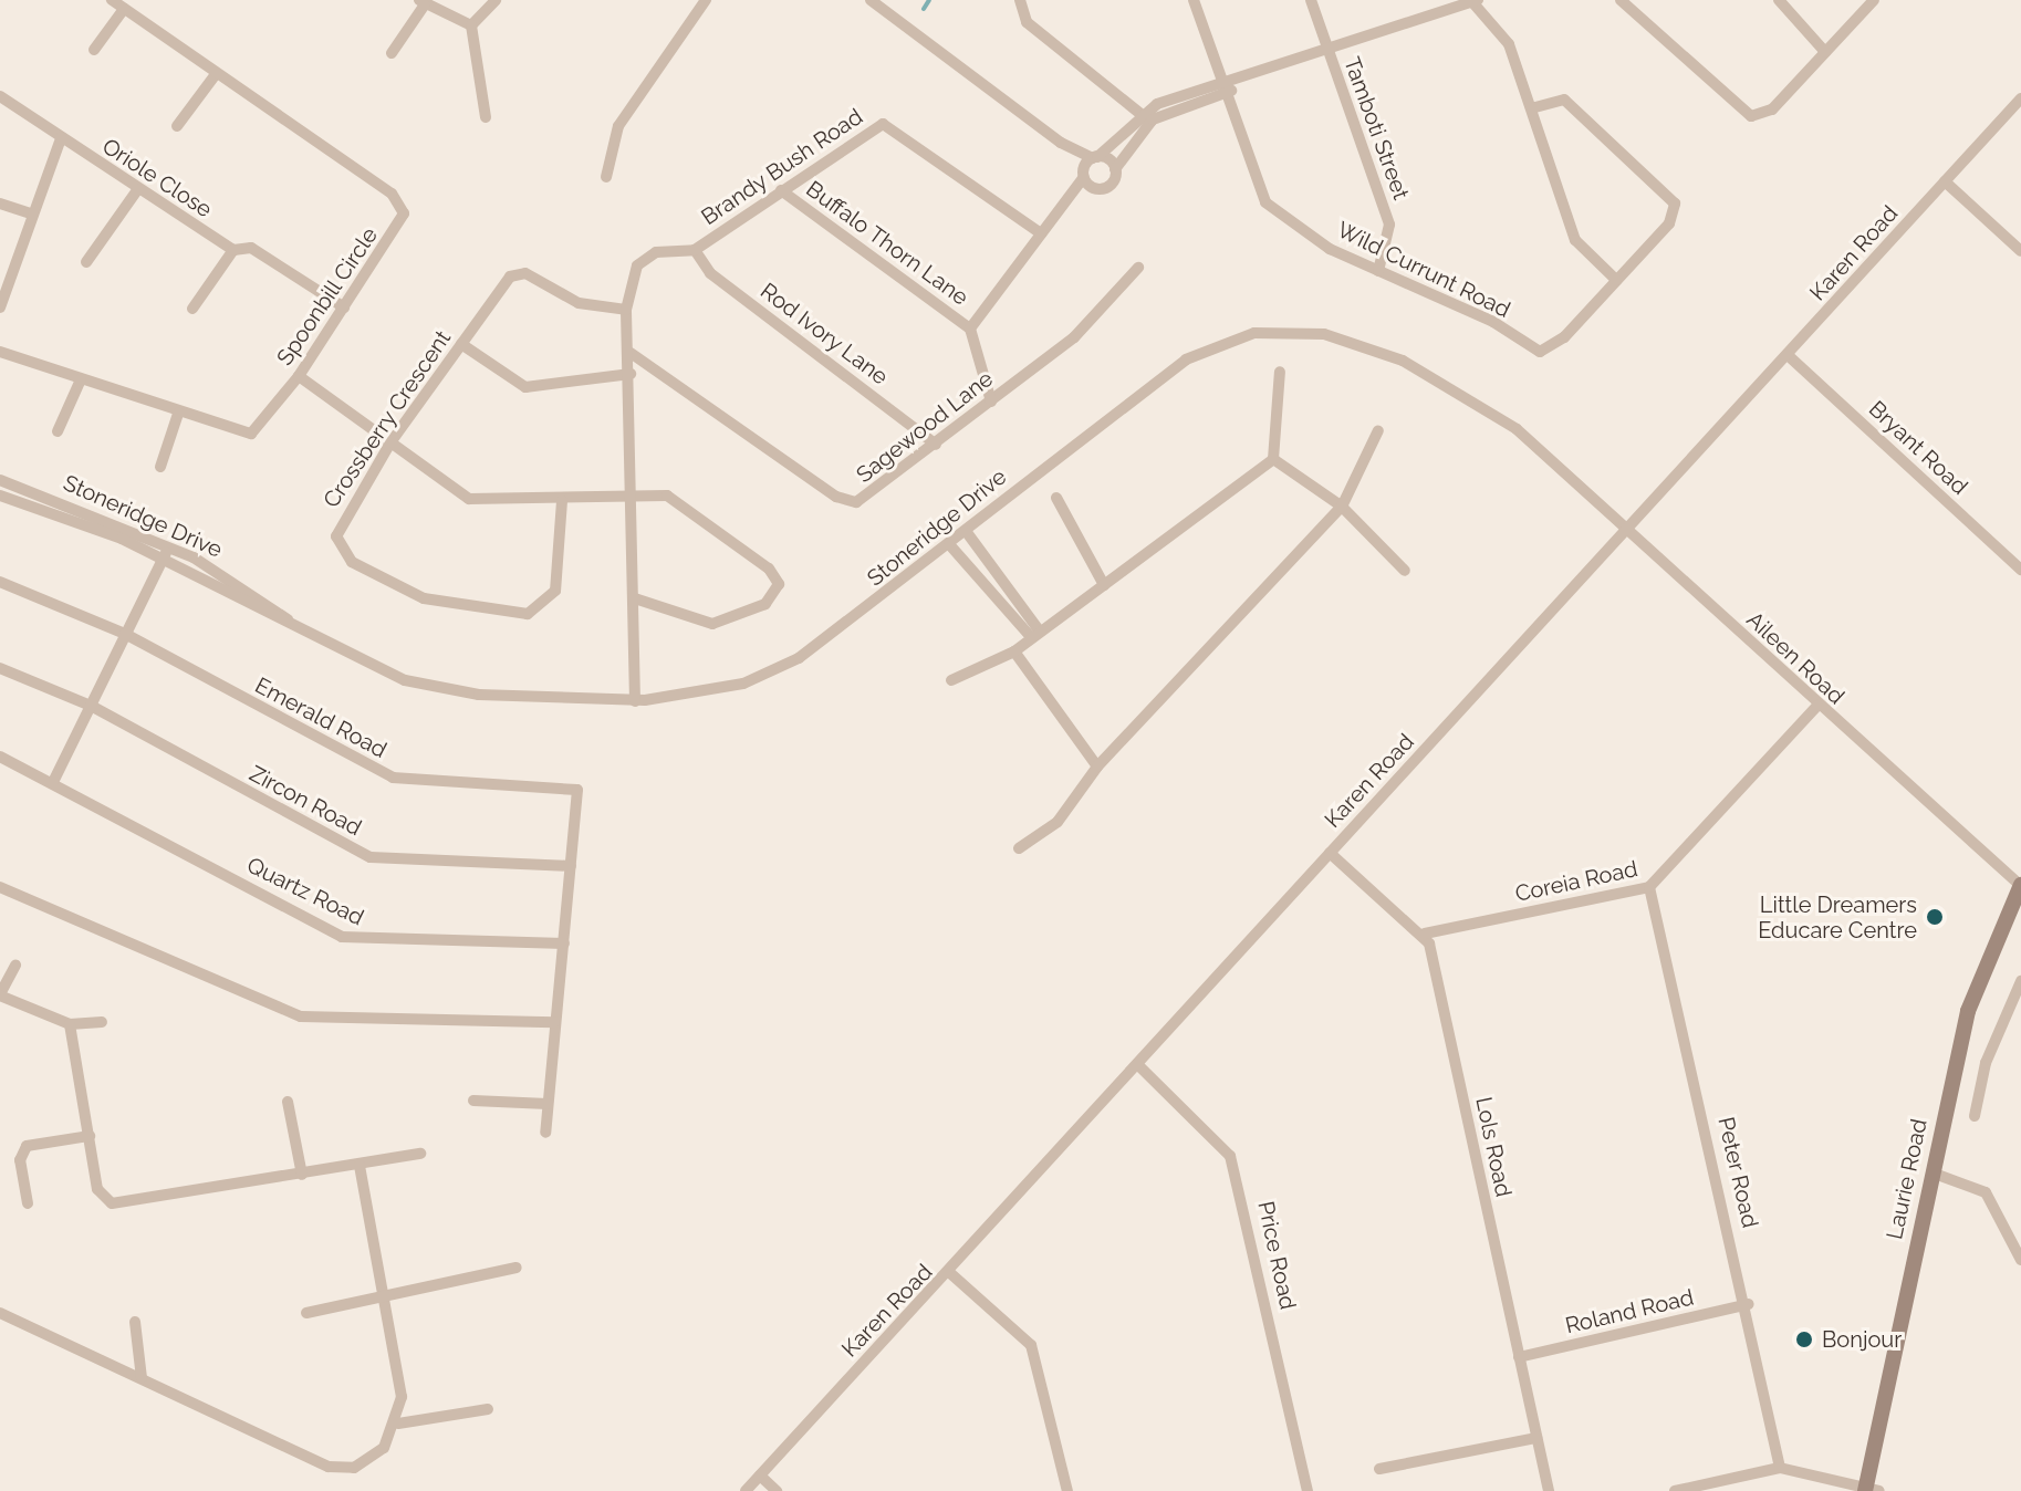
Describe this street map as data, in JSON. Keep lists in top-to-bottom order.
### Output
{
  "streets": {
    "main road": ["Laurie Road"],
    "street": [
      "Tamboti Street",
      "Brandy Bush Road",
      "Oriole Close",
      "Buffalo Thorn Lane",
      "Karen Road",
      "Wild Currunt Road",
      "Spoonbill Circle",
      "Rod Ivory Lane",
      "Crossberry Crescent",
      "Sagewood Lane",
      "Bryant Road",
      "Stoneridge Drive",
      "Aileen Road",
      "Emerald Road",
      "Zircon Road",
      "Coreia Road",
      "Quartz Road",
      "Lols Road",
      "Peter Road",
      "Price Road",
      "Roland Road"
    ]
  },
  "crossings": [
    ["Tamboti Street", "Wild Currunt Road"],
    ["Brandy Bush Road", "Buffalo Thorn Lane"],
    ["Brandy Bush Road", "Rod Ivory Lane"],
    ["Brandy Bush Road", "Crossberry Crescent"],
    ["Brandy Bush Road", "Sagewood Lane"],
    ["Brandy Bush Road", "Stoneridge Drive"],
    ["Karen Road", "Bryant Road"],
    ["Karen Road", "Aileen Road"],
    ["Karen Road", "Price Road"],
    ["Rod Ivory Lane", "Sagewood Lane"],
    ["Stoneridge Drive", "Aileen Road"],
    ["Aileen Road", "Coreia Road"],
    ["Aileen Road", "Laurie Road"],
    ["Emerald Road", "Zircon Road"],
    ["Coreia Road", "Lols Road"],
    ["Coreia Road", "Peter Road"],
    ["Lols Road", "Roland Road"],
    ["Peter Road", "Roland Road"]
  ],
  "places": ["Little Dreamers Educare Centre", "Bonjour"]
}
